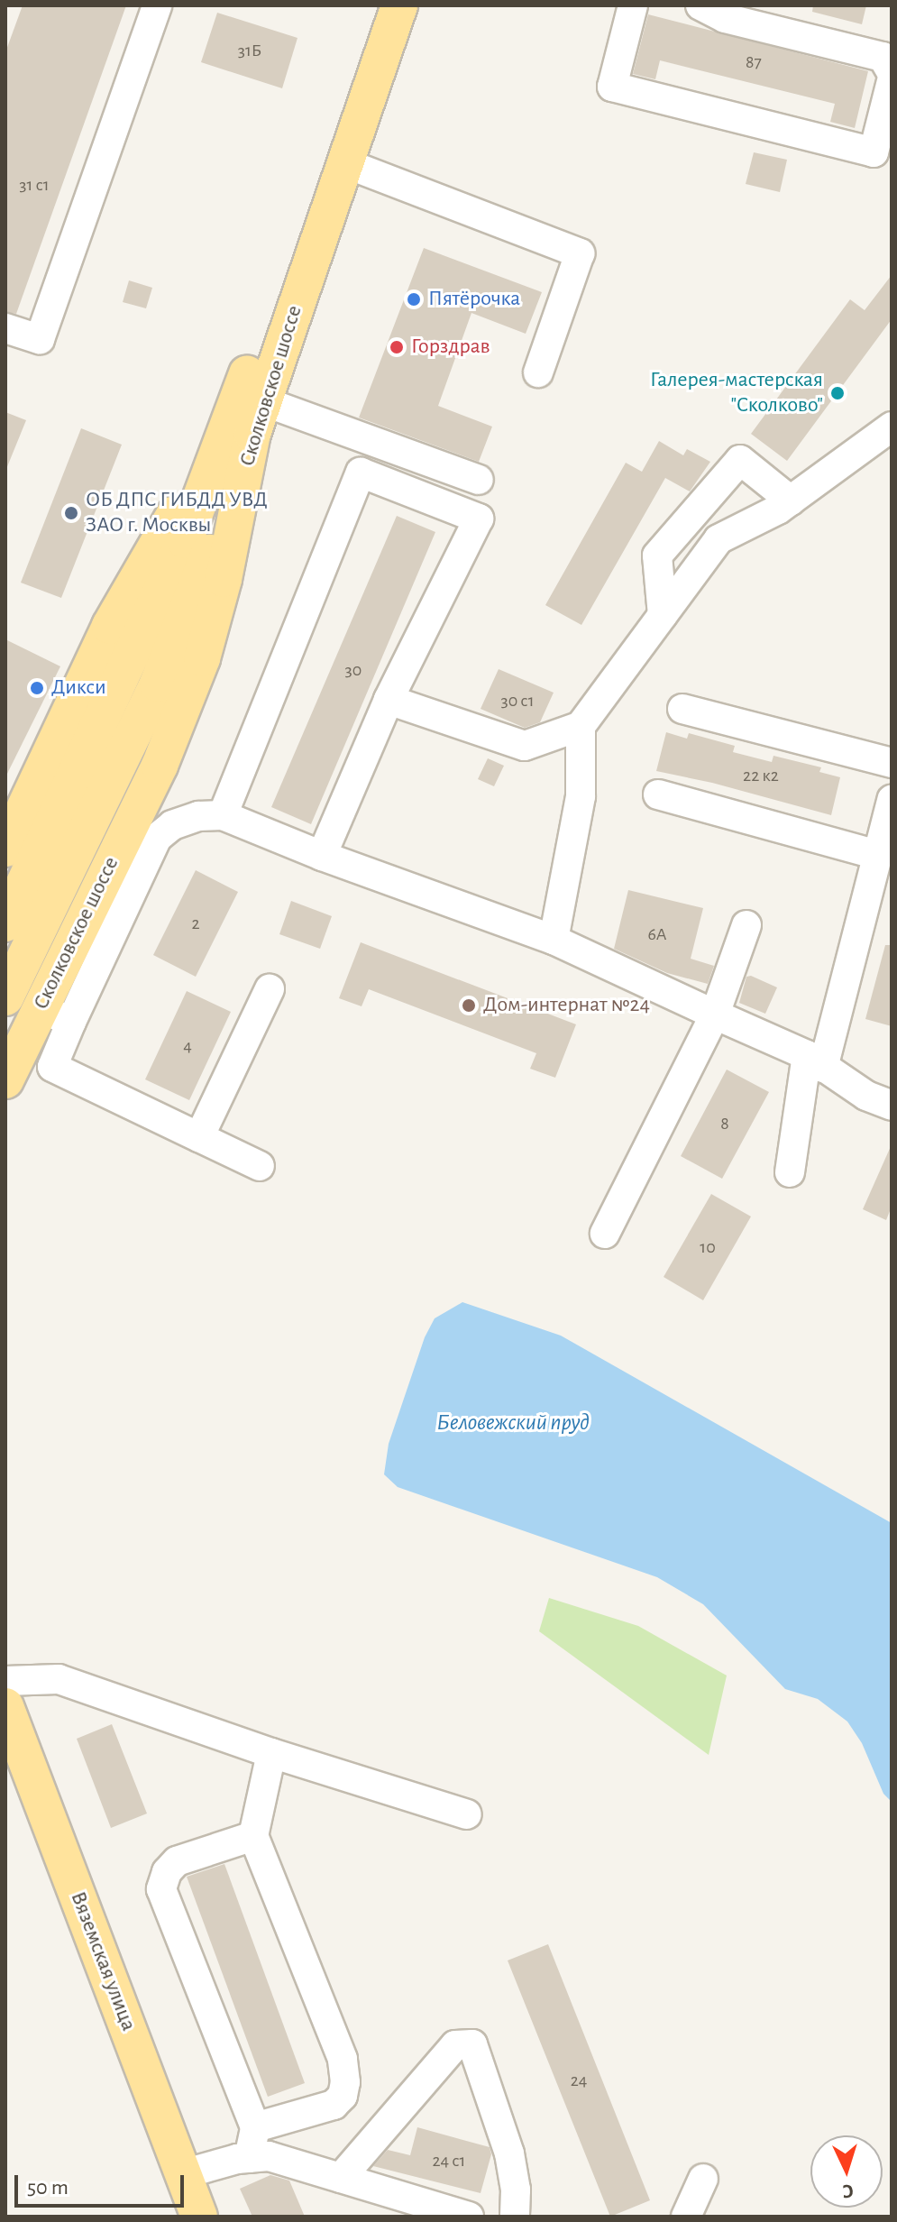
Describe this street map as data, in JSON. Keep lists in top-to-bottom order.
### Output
{
  "streets": {
    "main road": ["Сколковское шоссе", "Вяземская улица"]
  },
  "water": ["Беловежский пруд"],
  "places": [
    "Пятёрочка",
    "Горздрав",
    "Галерея-мастерская \"Сколково\"",
    "ОБ ДПС ГИБДД УВД ЗАО г. Москвы",
    "Дикси",
    "Дом-интернат №24"
  ],
  "house_numbers": [
    "31Б",
    "87",
    "31 с1",
    "30",
    "30 с1",
    "22 к2",
    "2",
    "6А",
    "4",
    "8",
    "10",
    "24",
    "24 с1"
  ],
  "scale_bar": "50 m",
  "north": "bottom"
}
